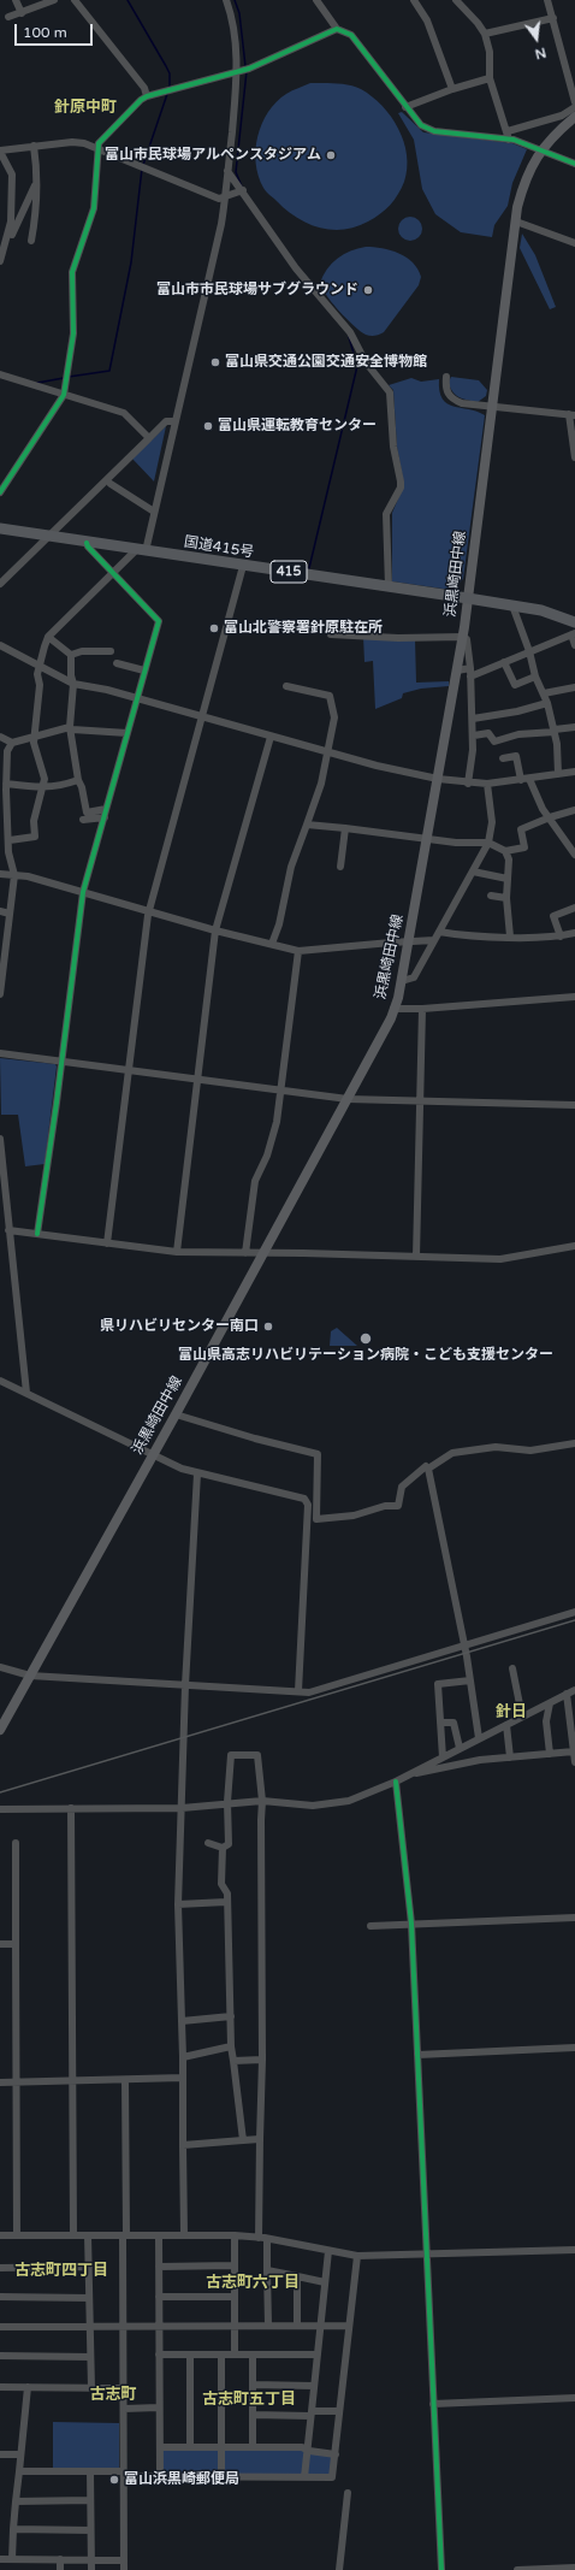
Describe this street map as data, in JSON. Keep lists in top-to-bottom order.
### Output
{
  "streets": {
    "highway": ["国道415号", "415"],
    "main road": ["浜黒崎田中線"]
  },
  "crossings": [
    ["国道415号", "浜黒崎田中線"]
  ],
  "districts": [
    "針原中町",
    "針日",
    "古志町四丁目",
    "古志町六丁目",
    "古志町",
    "古志町五丁目"
  ],
  "places": [
    "富山市民球場アルペンスタジアム",
    "富山市市民球場サブグラウンド",
    "富山県交通公園交通安全博物館",
    "富山県運転教育センター",
    "富山北警察署針原駐在所",
    "県リハビリセンター南口",
    "富山県高志リハビリテーション病院・こども支援センター",
    "富山浜黒崎郵便局"
  ],
  "scale_bar": "100 m",
  "north": "bottom"
}
